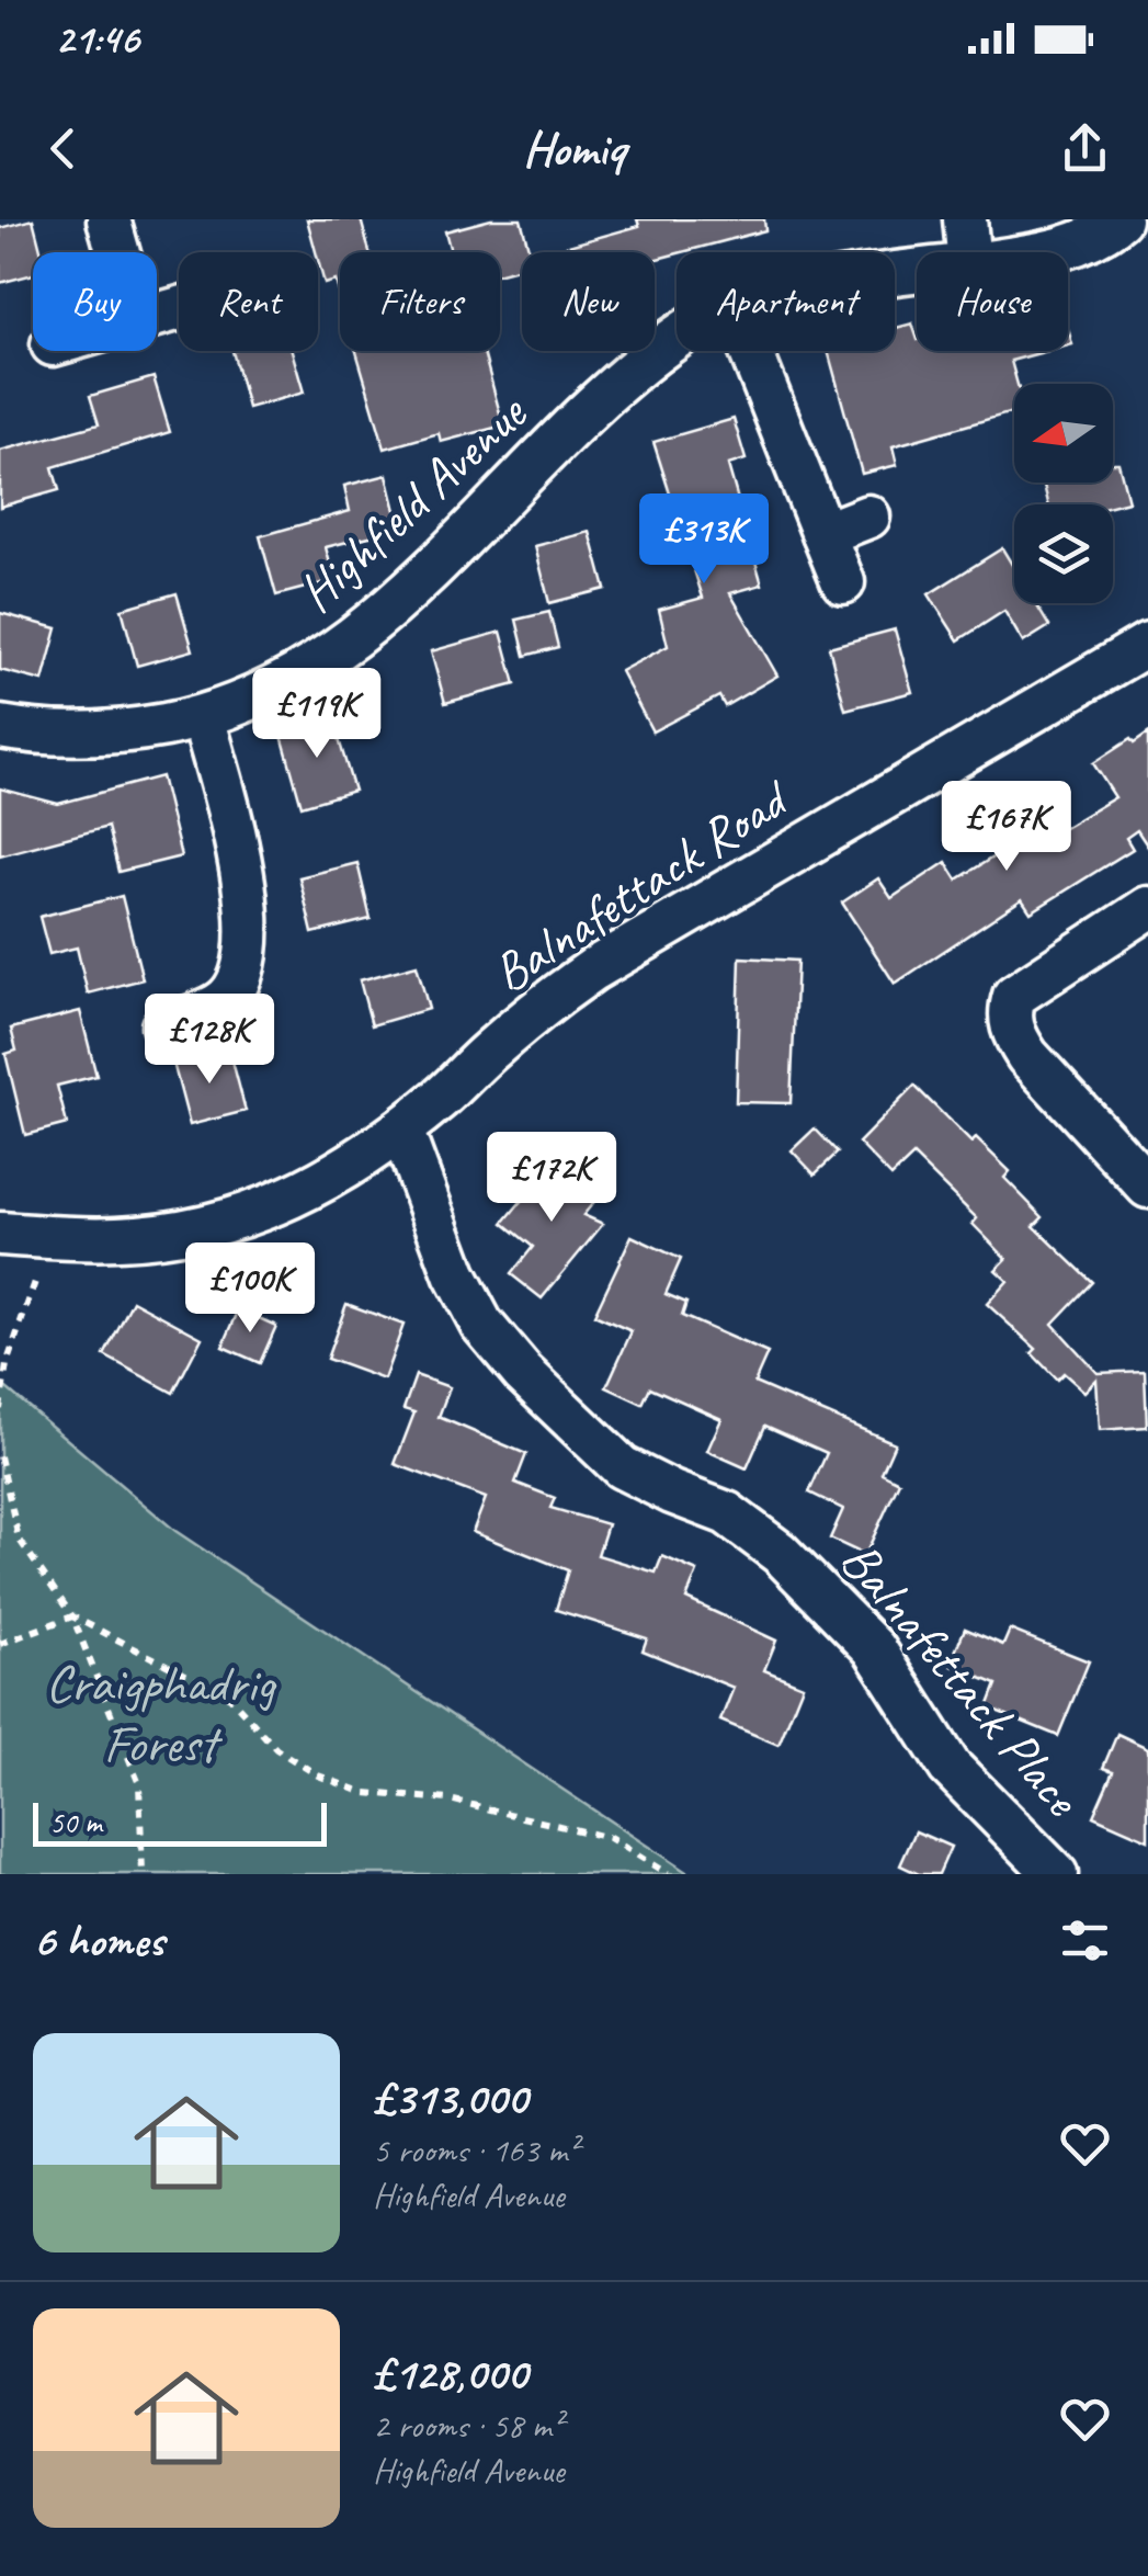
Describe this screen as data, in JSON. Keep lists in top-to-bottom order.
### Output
{
  "streets": {
    "street": ["Highfield Avenue", "Balnafettack Road", "Balnafettack Place"]
  },
  "crossings": [
    ["Balnafettack Road", "Balnafettack Place"]
  ],
  "parks": ["Craigphadrig Forest"],
  "scale_bar": "50 m",
  "north": "left",
  "page": {
    "status": "21:46",
    "header": "Homiq",
    "chip": [
      "Buy",
      "Rent",
      "Filters",
      "New",
      "Apartment",
      "House"
    ],
    "price": [
      "£313K",
      "£119K",
      "£167K",
      "£128K",
      "£172K",
      "£100K"
    ],
    "scale": "50 m",
    "heading": "6 homes",
    "list": [
      {
        "name": "£313,000",
        "note": "5 rooms · 163 m² · Highfield Avenue"
      },
      {
        "name": "£128,000",
        "note": "2 rooms · 58 m² · Highfield Avenue"
      }
    ]
  }
}
